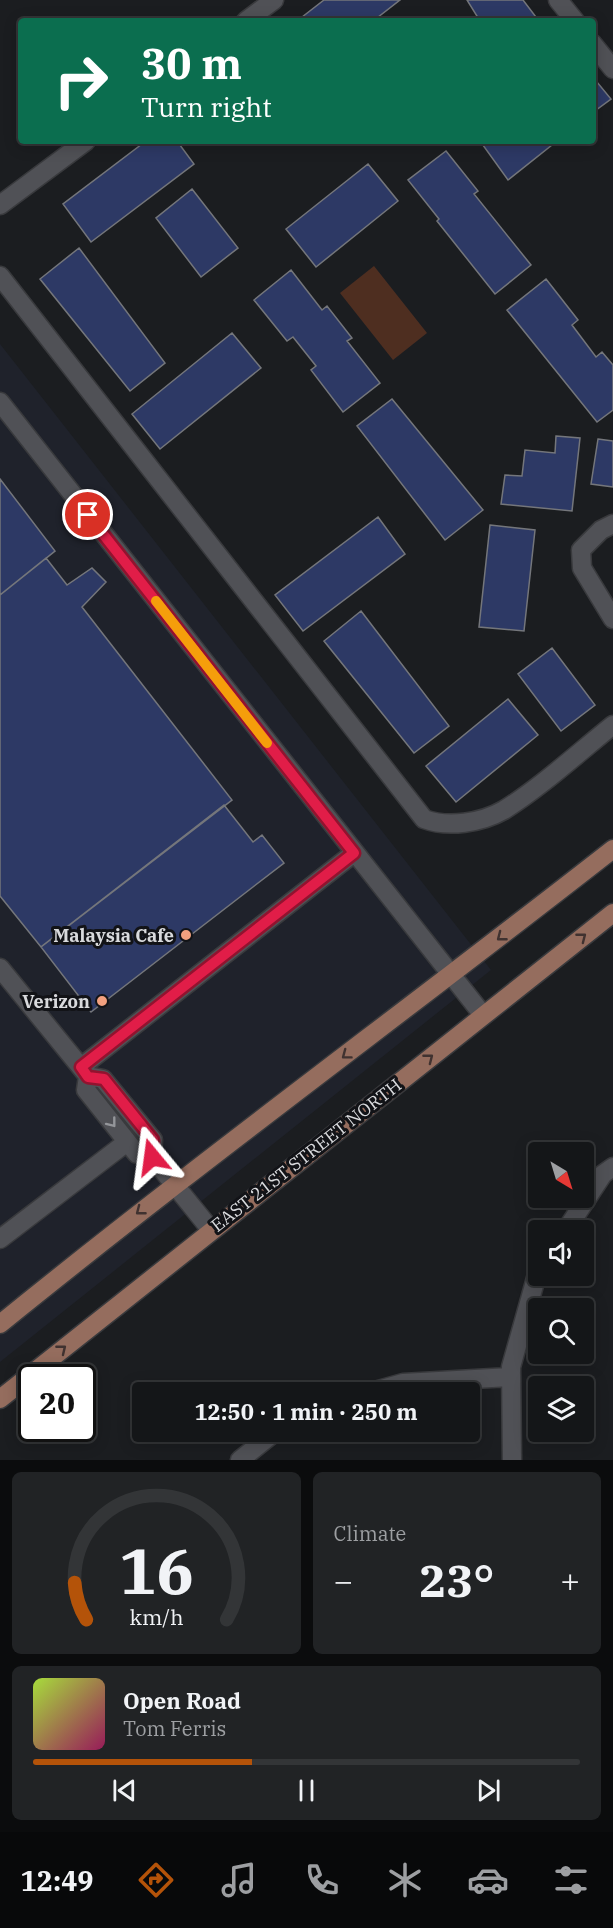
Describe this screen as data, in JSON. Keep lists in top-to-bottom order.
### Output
{
  "streets": {
    "main road": ["EAST 21ST STREET NORTH"]
  },
  "places": ["Malaysia Cafe", "Verizon"],
  "north": "bottom right",
  "page": {
    "turn": ["30 m", "Turn right"],
    "limit": "20",
    "trip": "12:50 · 1 min · 250 m",
    "tile": "Climate",
    "heat": ["−", "23°", "+"],
    "song": ["Open Road", "Tom Ferris"],
    "tabs": "12:49",
    "gauge": ["16", "km/h"]
  }
}
